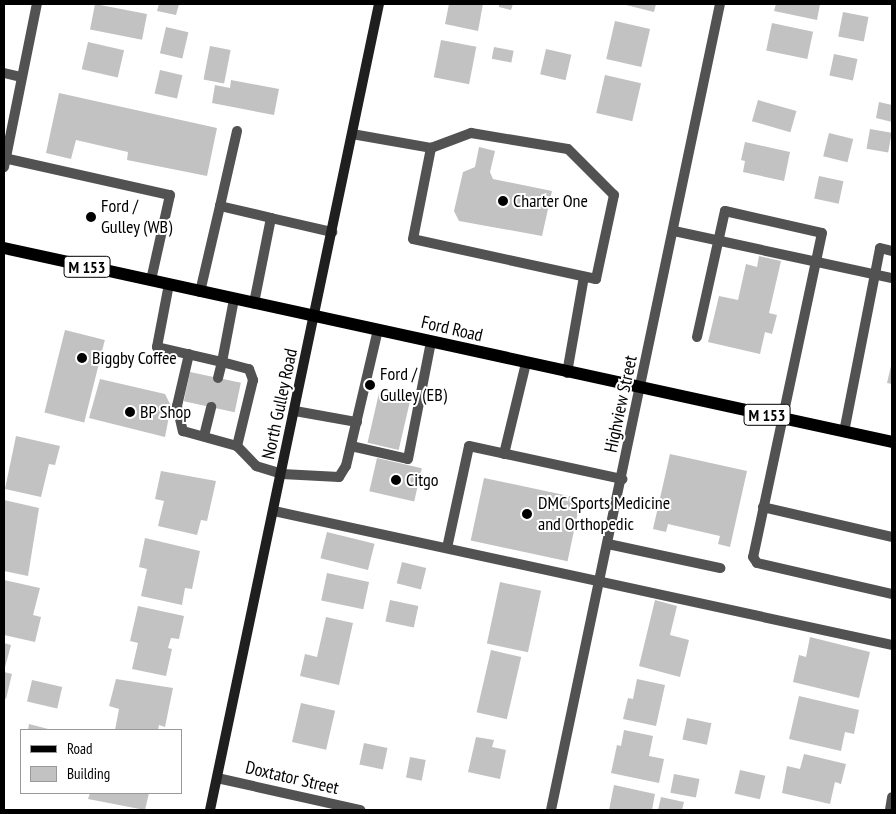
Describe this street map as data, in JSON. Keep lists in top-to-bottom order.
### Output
{
  "streets": {
    "main road": ["M 153", "Ford Road"],
    "street": ["North Gulley Road", "Highview Street", "Doxtator Street"]
  },
  "crossings": [
    ["Ford Road", "North Gulley Road"],
    ["Ford Road", "Highview Street"],
    ["North Gulley Road", "Doxtator Street"]
  ],
  "places": [
    "Charter One",
    "Ford / Gulley (WB)",
    "Biggby Coffee",
    "Ford / Gulley (EB)",
    "BP Shop",
    "Citgo",
    "DMC Sports Medicine and Orthopedic"
  ],
  "legend": ["Road", "Building"]
}
